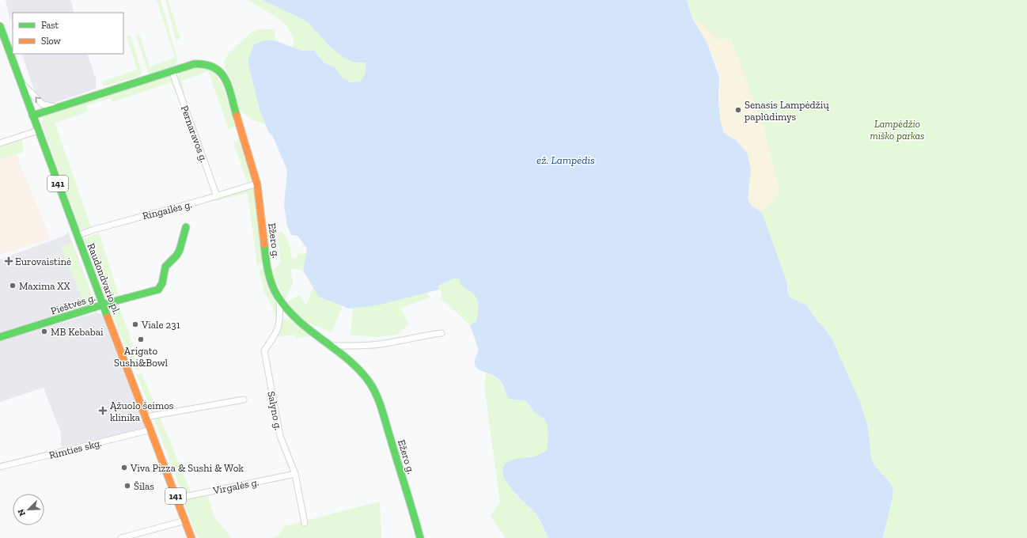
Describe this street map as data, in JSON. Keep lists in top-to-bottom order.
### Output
{
  "streets": {
    "street": [
      "Pernaravos g.",
      "141",
      "Ringailės g.",
      "Ežero g.",
      "Raudondvario pl.",
      "Pieštvės g.",
      "Salyno g.",
      "Rimties skg.",
      "Virgalės g."
    ]
  },
  "crossings": [
    ["Pernaravos g.", "Ringailės g."],
    ["Pernaravos g.", "Ežero g."],
    ["Ringailės g.", "Ežero g."],
    ["Ringailės g.", "Raudondvario pl."],
    ["Ežero g.", "Raudondvario pl."],
    ["Ežero g.", "Salyno g."],
    ["Raudondvario pl.", "Pieštvės g."],
    ["Raudondvario pl.", "Rimties skg."],
    ["Raudondvario pl.", "Virgalės g."],
    ["Salyno g.", "Virgalės g."]
  ],
  "water": ["ež. Lampėdis"],
  "parks": ["Lampėdžio miško parkas"],
  "places": {
    "other": [
      "Senasis Lampėdžių paplūdimys",
      "Maxima XX",
      "Viale 231",
      "MB Kebabai",
      "Arigato Sushi&Bowl",
      "Viva Pizza & Sushi & Wok",
      "Šilas"
    ],
    "health": ["Eurovaistinė", "Ąžuolo šeimos klinika"]
  },
  "legend": ["Fast", "Slow"],
  "north": "bottom left"
}
